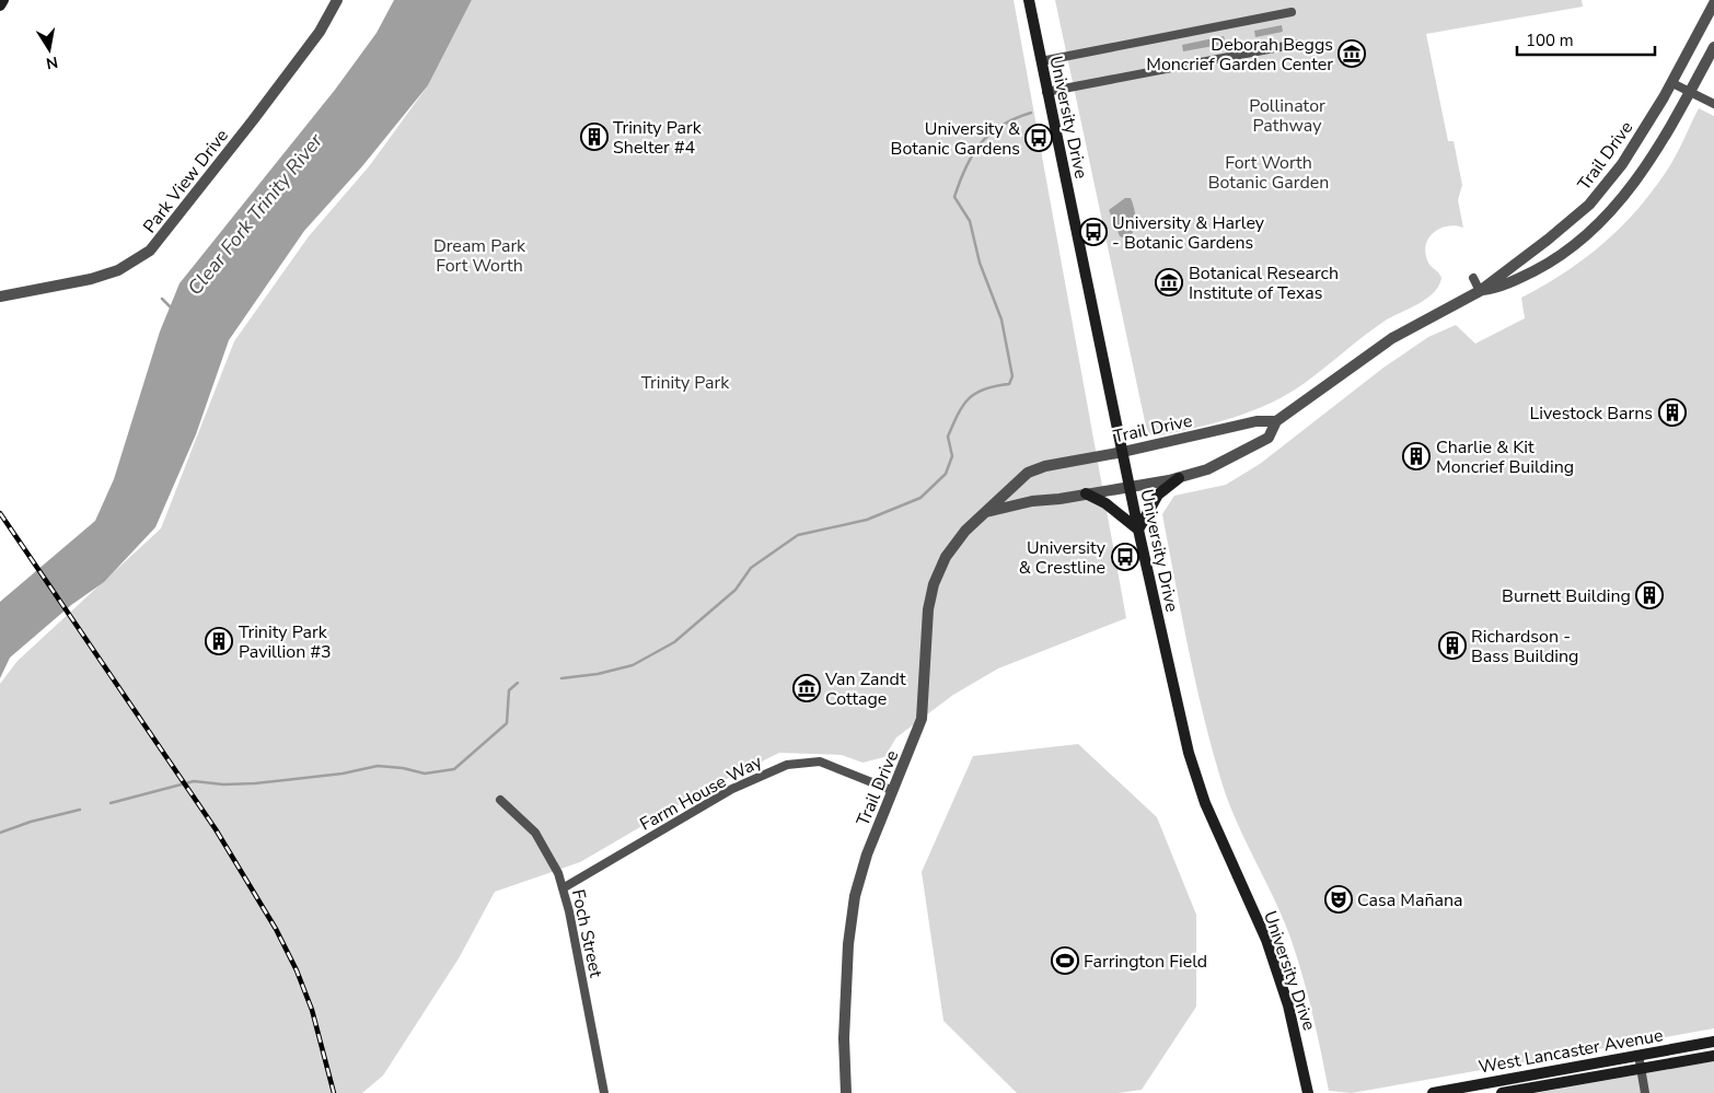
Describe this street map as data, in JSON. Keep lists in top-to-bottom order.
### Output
{
  "streets": {
    "main road": ["University Drive", "West Lancaster Avenue"],
    "street": [
      "Trail Drive",
      "Park View Drive",
      "Farm House Way",
      "Foch Street"
    ]
  },
  "crossings": [
    ["University Drive", "Trail Drive"],
    ["Trail Drive", "Farm House Way"],
    ["Farm House Way", "Foch Street"]
  ],
  "water": ["Clear Fork Trinity River"],
  "parks": [
    "Pollinator Pathway",
    "Fort Worth Botanic Garden",
    "Dream Park Fort Worth",
    "Trinity Park"
  ],
  "places": {
    "museum": ["Deborah Beggs Moncrief Garden Center", "Botanical Research Institute of Texas", "Van Zandt Cottage"],
    "building": [
      "Trinity Park Shelter #4",
      "Livestock Barns",
      "Charlie & Kit Moncrief Building",
      "Burnett Building",
      "Trinity Park Pavillion #3",
      "Richardson - Bass Building"
    ],
    "bus stop": ["University & Botanic Gardens", "University & Harley - Botanic Gardens", "University & Crestline"],
    "theatre": ["Casa Mañana"],
    "sports": ["Farrington Field"]
  },
  "scale_bar": "100 m",
  "north": "bottom"
}
